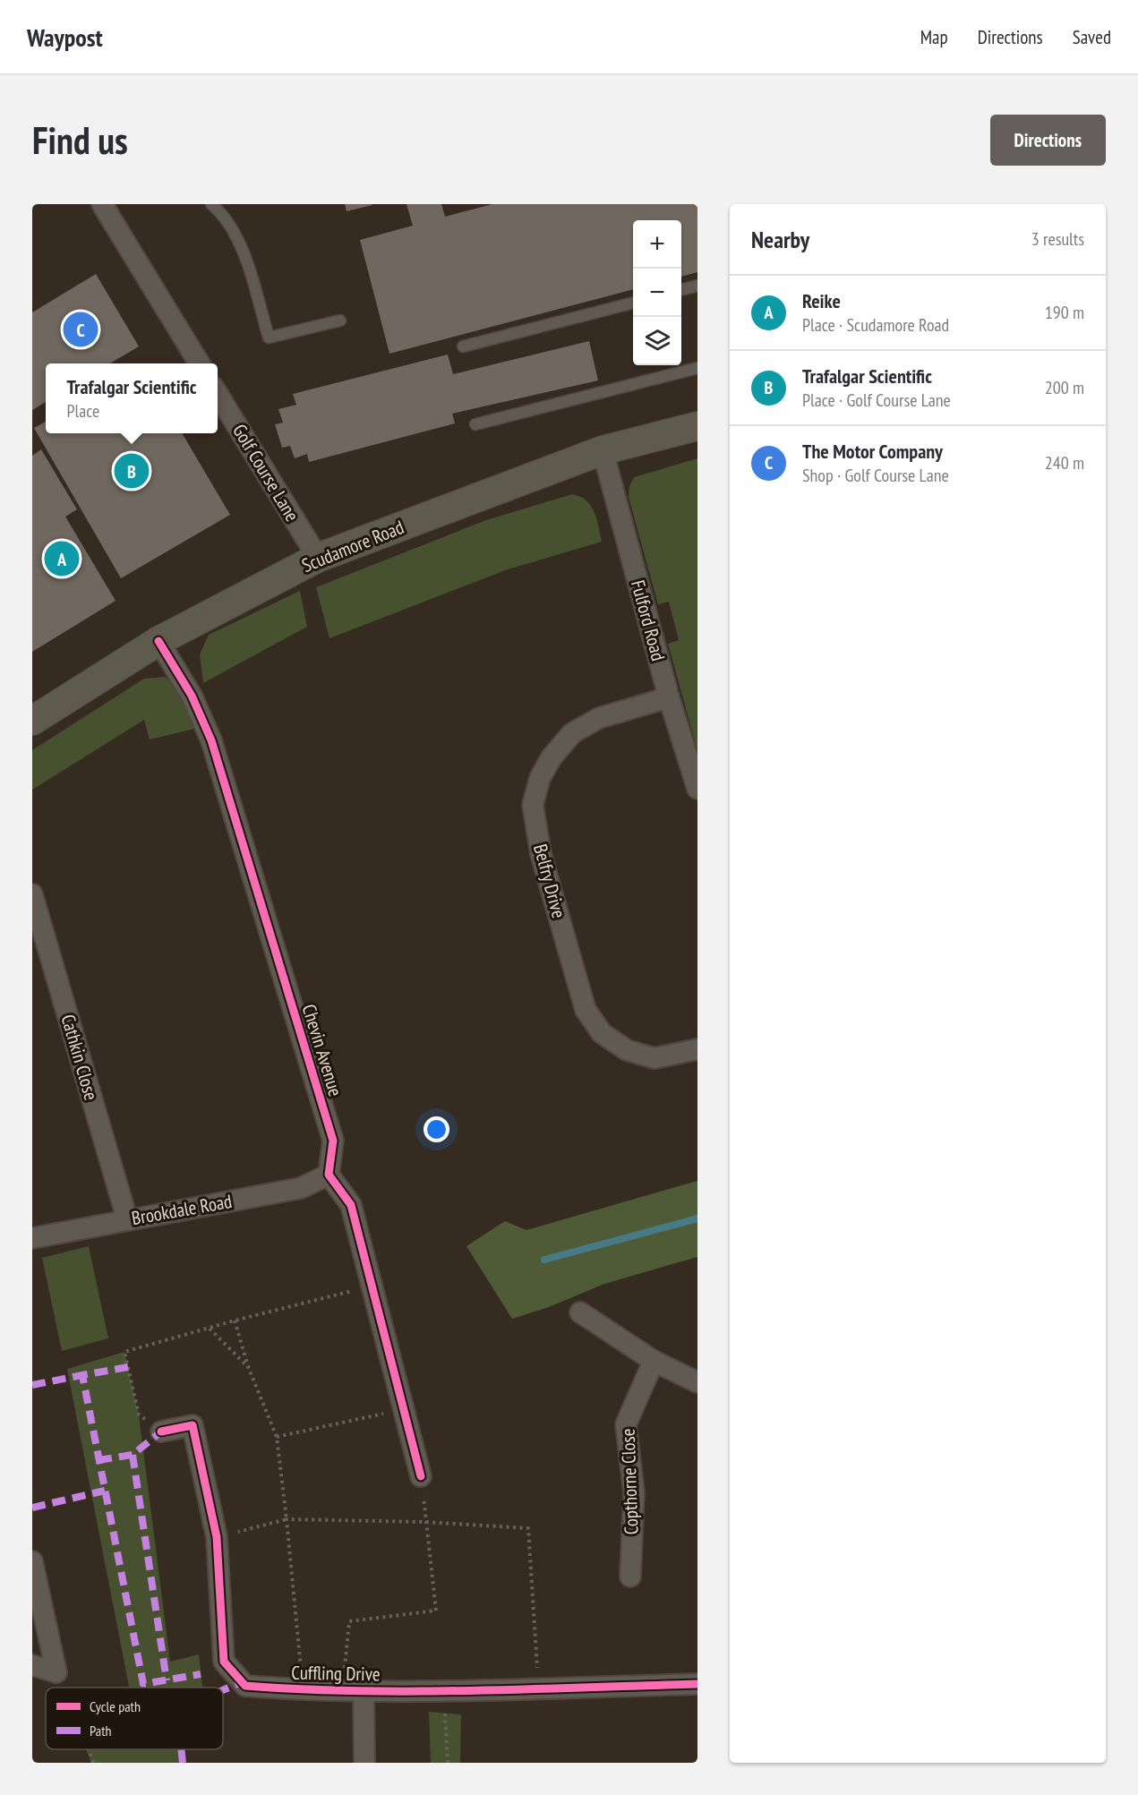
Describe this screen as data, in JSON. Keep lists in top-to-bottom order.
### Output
{
  "streets": {
    "street": [
      "Golf Course Lane",
      "Scudamore Road",
      "Fulford Road",
      "Belfry Drive",
      "Chevin Avenue",
      "Cathkin Close",
      "Brookdale Road",
      "Copthorne Close",
      "Cuffling Drive"
    ]
  },
  "crossings": [
    ["Golf Course Lane", "Scudamore Road"],
    ["Scudamore Road", "Fulford Road"],
    ["Scudamore Road", "Chevin Avenue"],
    ["Fulford Road", "Belfry Drive"],
    ["Chevin Avenue", "Brookdale Road"],
    ["Cathkin Close", "Brookdale Road"]
  ],
  "legend": ["Cycle path", "Path"],
  "page": {
    "header": "Waypost",
    "nav": ["Map", "Directions", "Saved"],
    "buttons": "Directions",
    "title": "Find us",
    "heading": ["Nearby", "3 results"],
    "map_buttons": ["+", "−"],
    "list": [
      {
        "mark": "A",
        "name": "Reike",
        "note": "Place · Scudamore Road",
        "value": "190 m"
      },
      {
        "mark": "B",
        "name": "Trafalgar Scientific",
        "note": "Place · Golf Course Lane",
        "value": "200 m"
      },
      {
        "mark": "C",
        "name": "The Motor Company",
        "note": "Shop · Golf Course Lane",
        "value": "240 m"
      }
    ],
    "pins": ["C", "B", "A"],
    "popup": ["Trafalgar Scientific", "Place"]
  }
}
